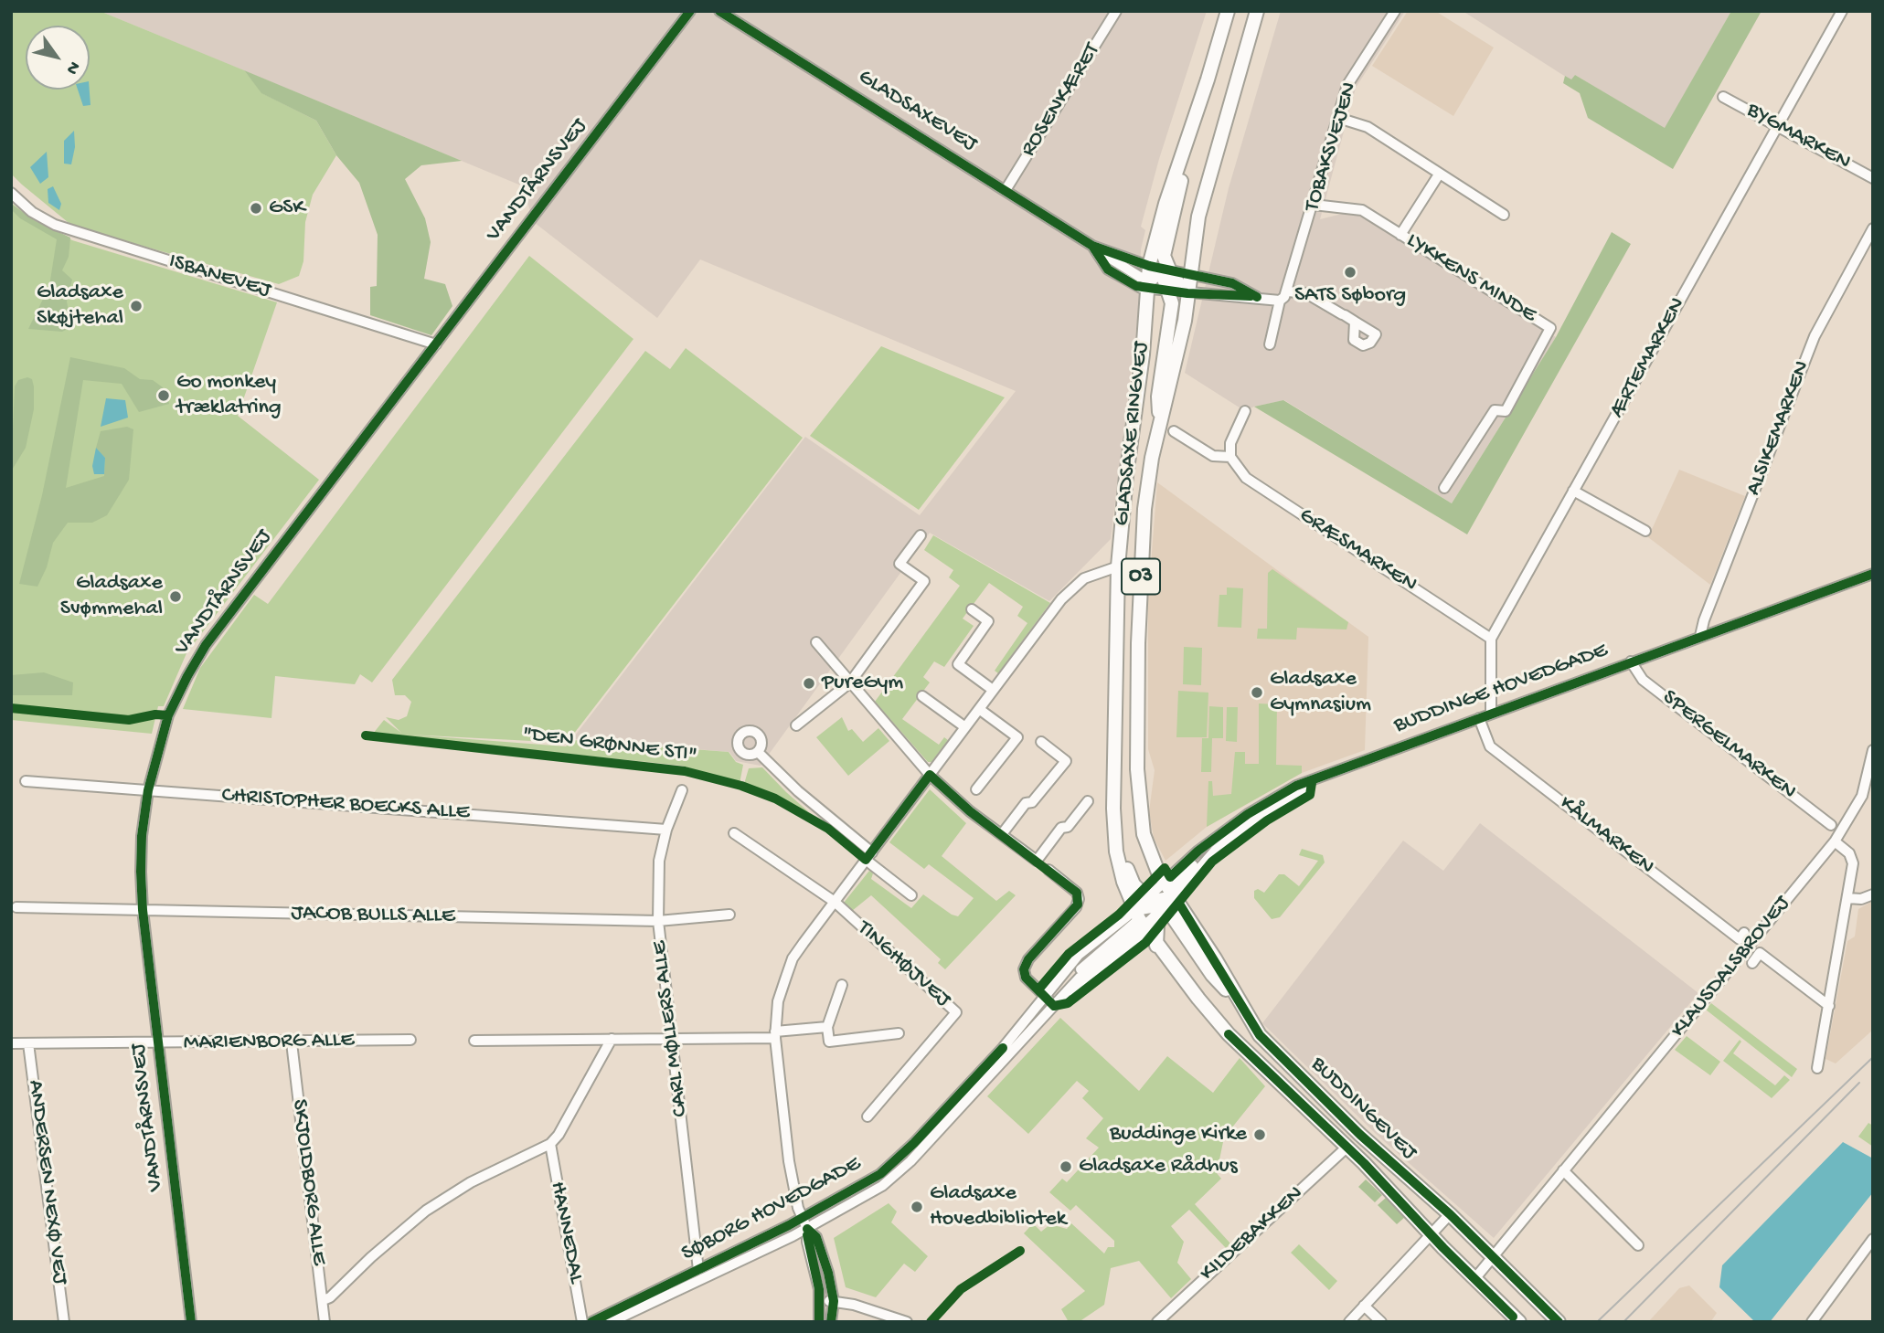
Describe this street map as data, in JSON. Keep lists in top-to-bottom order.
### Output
{
  "streets": {
    "main road": ["GLADSAXE RINGVEJ", "O3", "BUDDINGEVEJ"],
    "street": [
      "ROSENKÆRET",
      "GLADSAXEVEJ",
      "BYGMARKEN",
      "TOBAKSVEJEN",
      "VANDTÅRNSVEJ",
      "ISBANEVEJ",
      "LYKKENS MINDE",
      "ÆRTEMARKEN",
      "ALSIKEMARKEN",
      "GRÆSMARKEN",
      "BUDDINGE HOVEDGADE",
      "SPERGELMARKEN",
      "CHRISTOPHER BOECKS ALLE",
      "KÅLMARKEN",
      "JACOB BULLS ALLE",
      "TINGHØJVEJ",
      "KLAUSDALSBROVEJ",
      "CARL MØLLERS ALLE",
      "MARIENBORG ALLE",
      "ANDERSEN NEXØ VEJ",
      "SKJOLDBORG ALLE",
      "SØBORG HOVEDGADE",
      "HANNEDAL",
      "KILDEBAKKEN"
    ],
    "cycle path": ["\"DEN GRØNNE STI\""]
  },
  "crossings": [
    ["ROSENKÆRET", "GLADSAXEVEJ"],
    ["GLADSAXEVEJ", "GLADSAXE RINGVEJ"],
    ["BYGMARKEN", "ÆRTEMARKEN"],
    ["TOBAKSVEJEN", "LYKKENS MINDE"],
    ["VANDTÅRNSVEJ", "ISBANEVEJ"],
    ["VANDTÅRNSVEJ", "CHRISTOPHER BOECKS ALLE"],
    ["VANDTÅRNSVEJ", "JACOB BULLS ALLE"],
    ["VANDTÅRNSVEJ", "MARIENBORG ALLE"],
    ["ÆRTEMARKEN", "GRÆSMARKEN"],
    ["ÆRTEMARKEN", "BUDDINGE HOVEDGADE"],
    ["ALSIKEMARKEN", "BUDDINGE HOVEDGADE"],
    ["GLADSAXE RINGVEJ", "BUDDINGE HOVEDGADE"],
    ["GLADSAXE RINGVEJ", "TINGHØJVEJ"],
    ["GLADSAXE RINGVEJ", "BUDDINGEVEJ"],
    ["GLADSAXE RINGVEJ", "SØBORG HOVEDGADE"],
    ["BUDDINGE HOVEDGADE", "SPERGELMARKEN"],
    ["BUDDINGE HOVEDGADE", "KÅLMARKEN"],
    ["BUDDINGE HOVEDGADE", "BUDDINGEVEJ"],
    ["BUDDINGE HOVEDGADE", "SØBORG HOVEDGADE"],
    ["CHRISTOPHER BOECKS ALLE", "CARL MØLLERS ALLE"],
    ["JACOB BULLS ALLE", "CARL MØLLERS ALLE"],
    ["TINGHØJVEJ", "SØBORG HOVEDGADE"],
    ["KLAUSDALSBROVEJ", "BUDDINGEVEJ"],
    ["CARL MØLLERS ALLE", "SØBORG HOVEDGADE"],
    ["MARIENBORG ALLE", "ANDERSEN NEXØ VEJ"],
    ["MARIENBORG ALLE", "SKJOLDBORG ALLE"],
    ["BUDDINGEVEJ", "SØBORG HOVEDGADE"],
    ["BUDDINGEVEJ", "KILDEBAKKEN"]
  ],
  "places": [
    "GSK",
    "SATS Søborg",
    "Gladsaxe Skøjtehal",
    "Go monkey træklatring",
    "Gladsaxe Svømmehal",
    "PureGym",
    "Gladsaxe Gymnasium",
    "Buddinge Kirke",
    "Gladsaxe Rådhus",
    "Gladsaxe Hovedbibliotek"
  ],
  "north": "bottom right"
}
